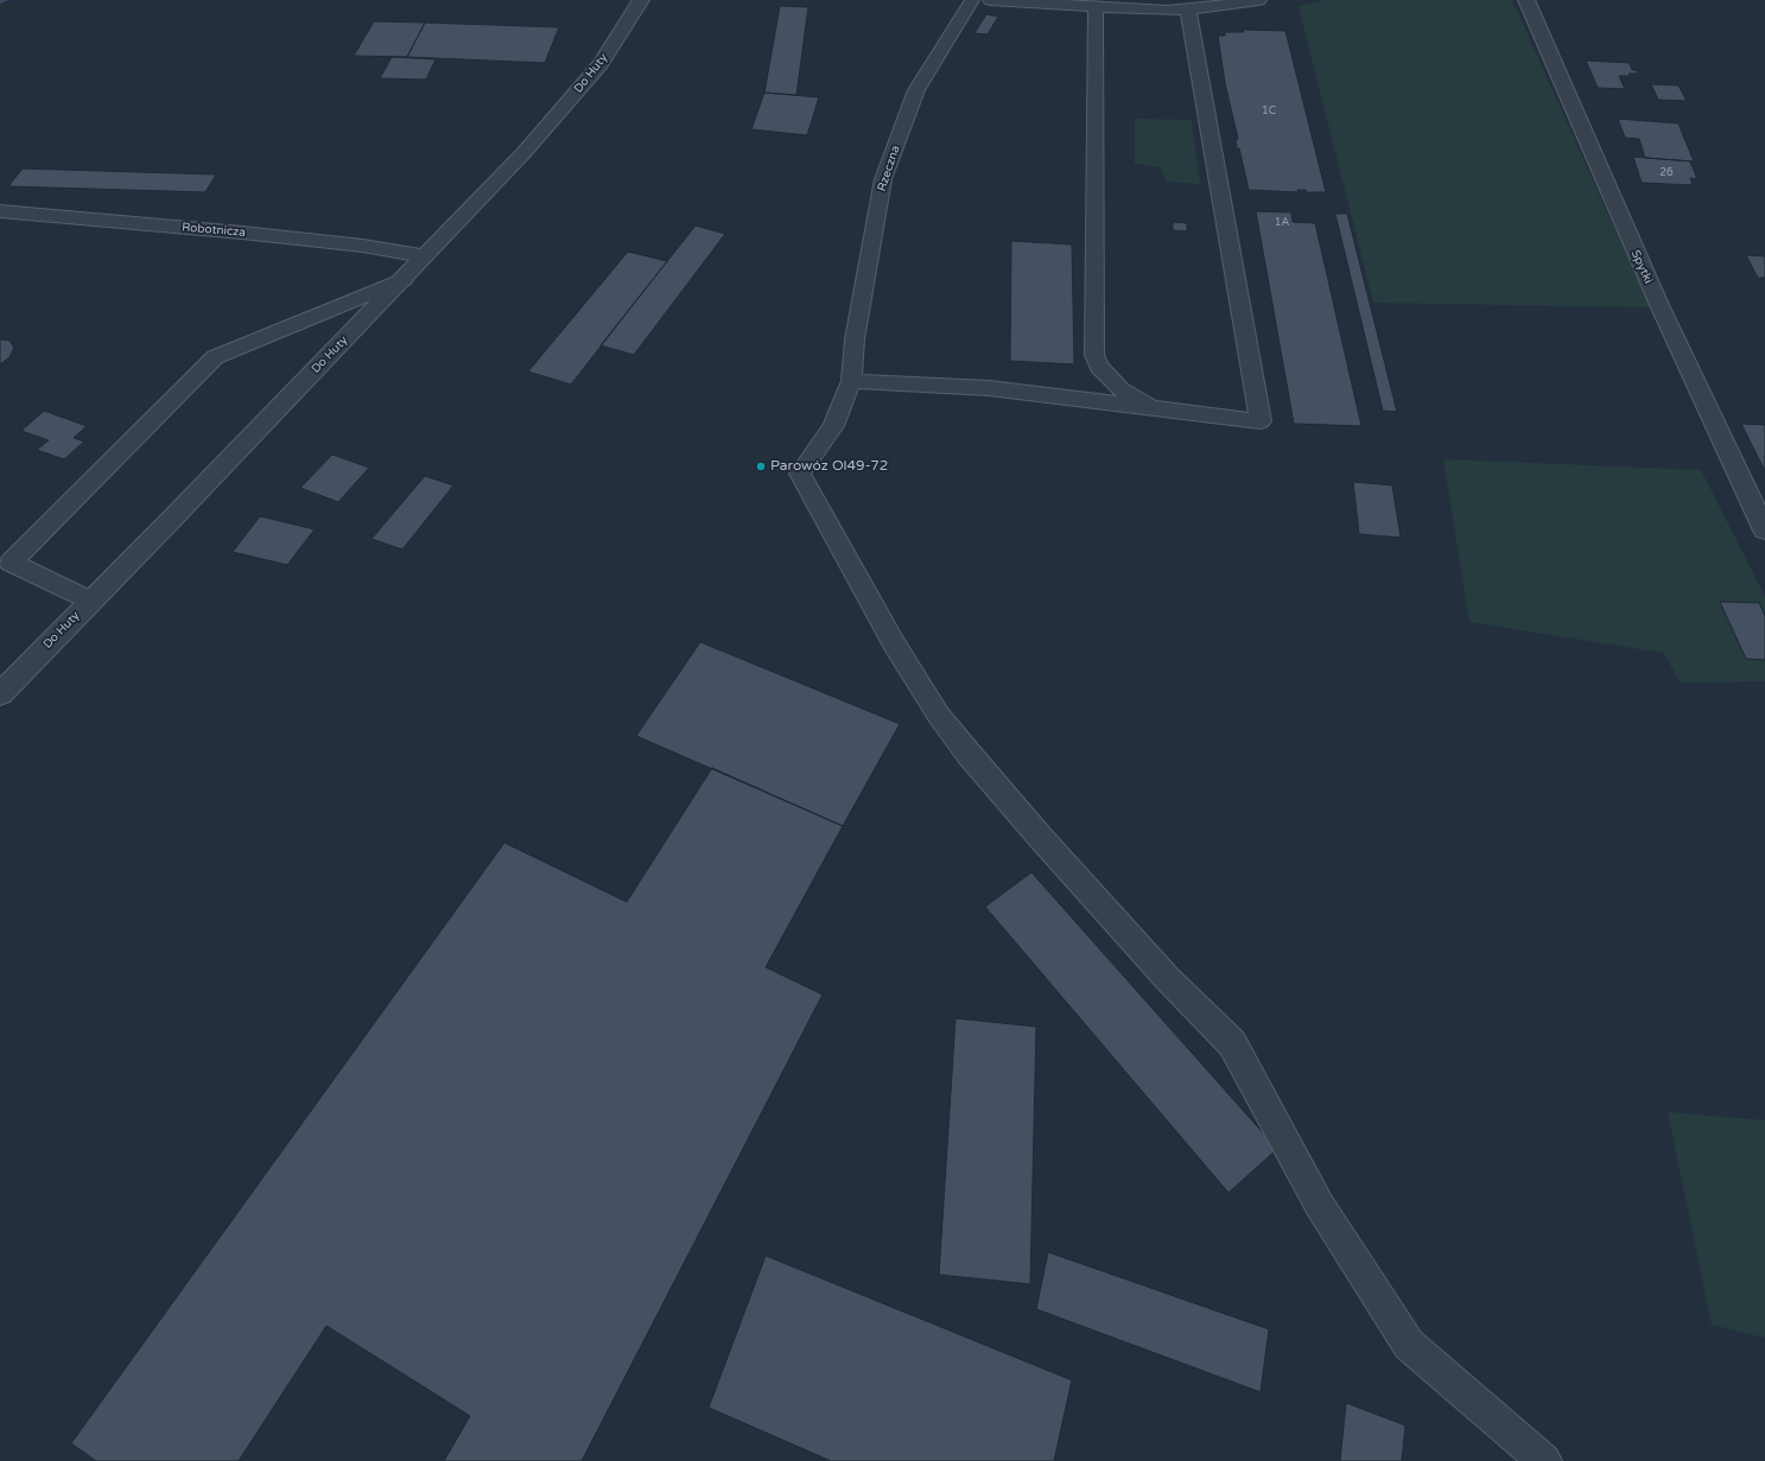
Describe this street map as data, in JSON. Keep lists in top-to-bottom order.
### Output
{
  "streets": {
    "street": ["Do Huty", "Robotnicza", "Spytki"],
    "lane": ["Rzeczna"]
  },
  "crossings": [
    ["Do Huty", "Robotnicza"]
  ],
  "places": ["Parowóz Ol49-72"],
  "house_numbers": ["1C", "26", "1A"]
}
